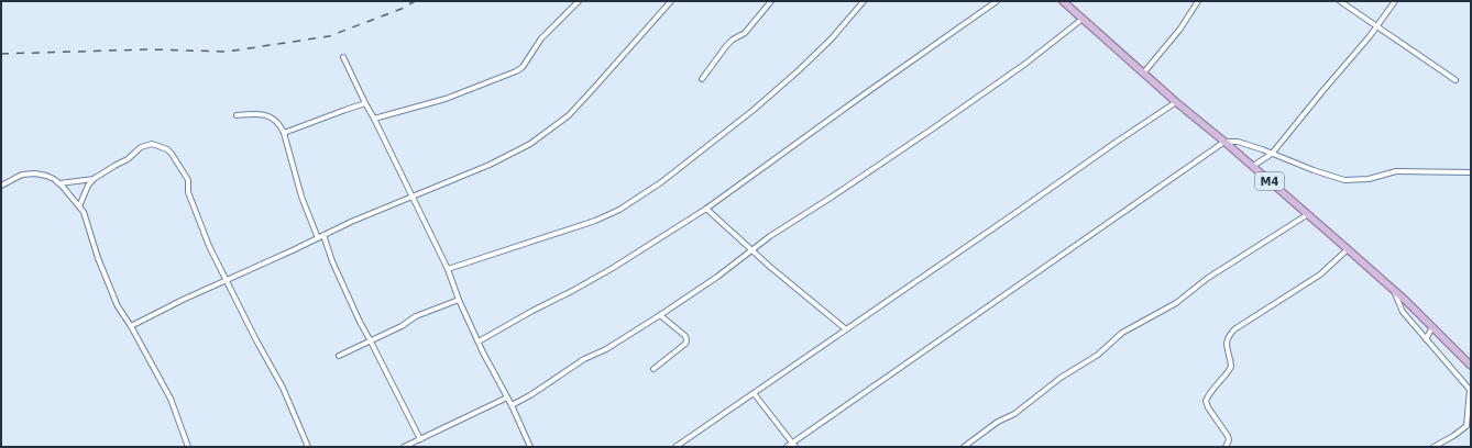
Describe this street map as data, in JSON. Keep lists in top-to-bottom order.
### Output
{
  "streets": {
    "main road": ["M4"]
  }
}
